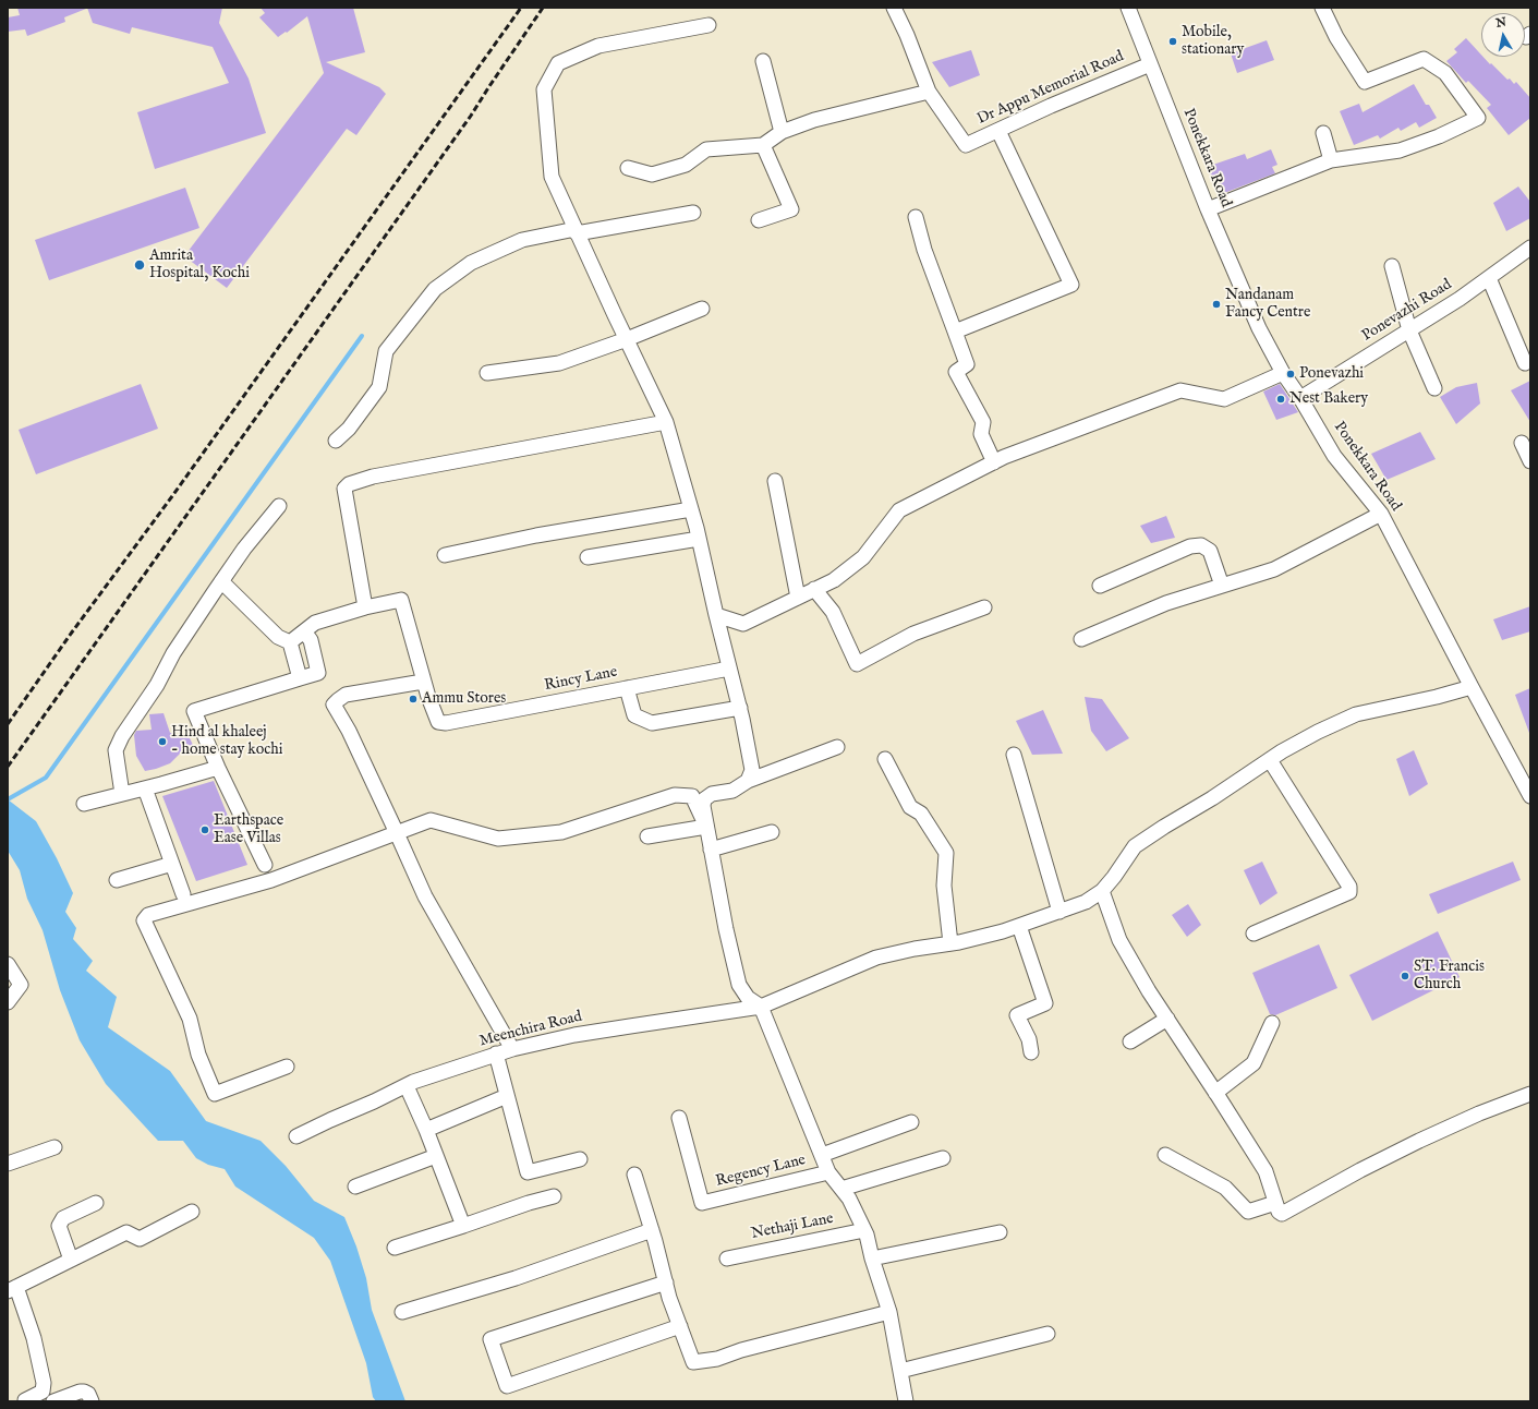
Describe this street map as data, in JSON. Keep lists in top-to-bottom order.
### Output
{
  "streets": {
    "street": [
      "Dr Appu Memorial Road",
      "Ponekkara Road",
      "Ponevazhi Road",
      "Rincy Lane",
      "Meenchira Road",
      "Regency Lane",
      "Nethaji Lane"
    ]
  },
  "crossings": [
    ["Dr Appu Memorial Road", "Ponekkara Road"],
    ["Ponekkara Road", "Ponevazhi Road"],
    ["Ponekkara Road", "Meenchira Road"]
  ],
  "places": [
    "Mobile, stationary",
    "Amrita Hospital, Kochi",
    "Nandanam Fancy Centre",
    "Ponevazhi",
    "Nest Bakery",
    "Ammu Stores",
    "Hind al khaleej - home stay kochi",
    "Earthspace Ease Villas",
    "ST. Francis Church"
  ],
  "north": "top"
}
